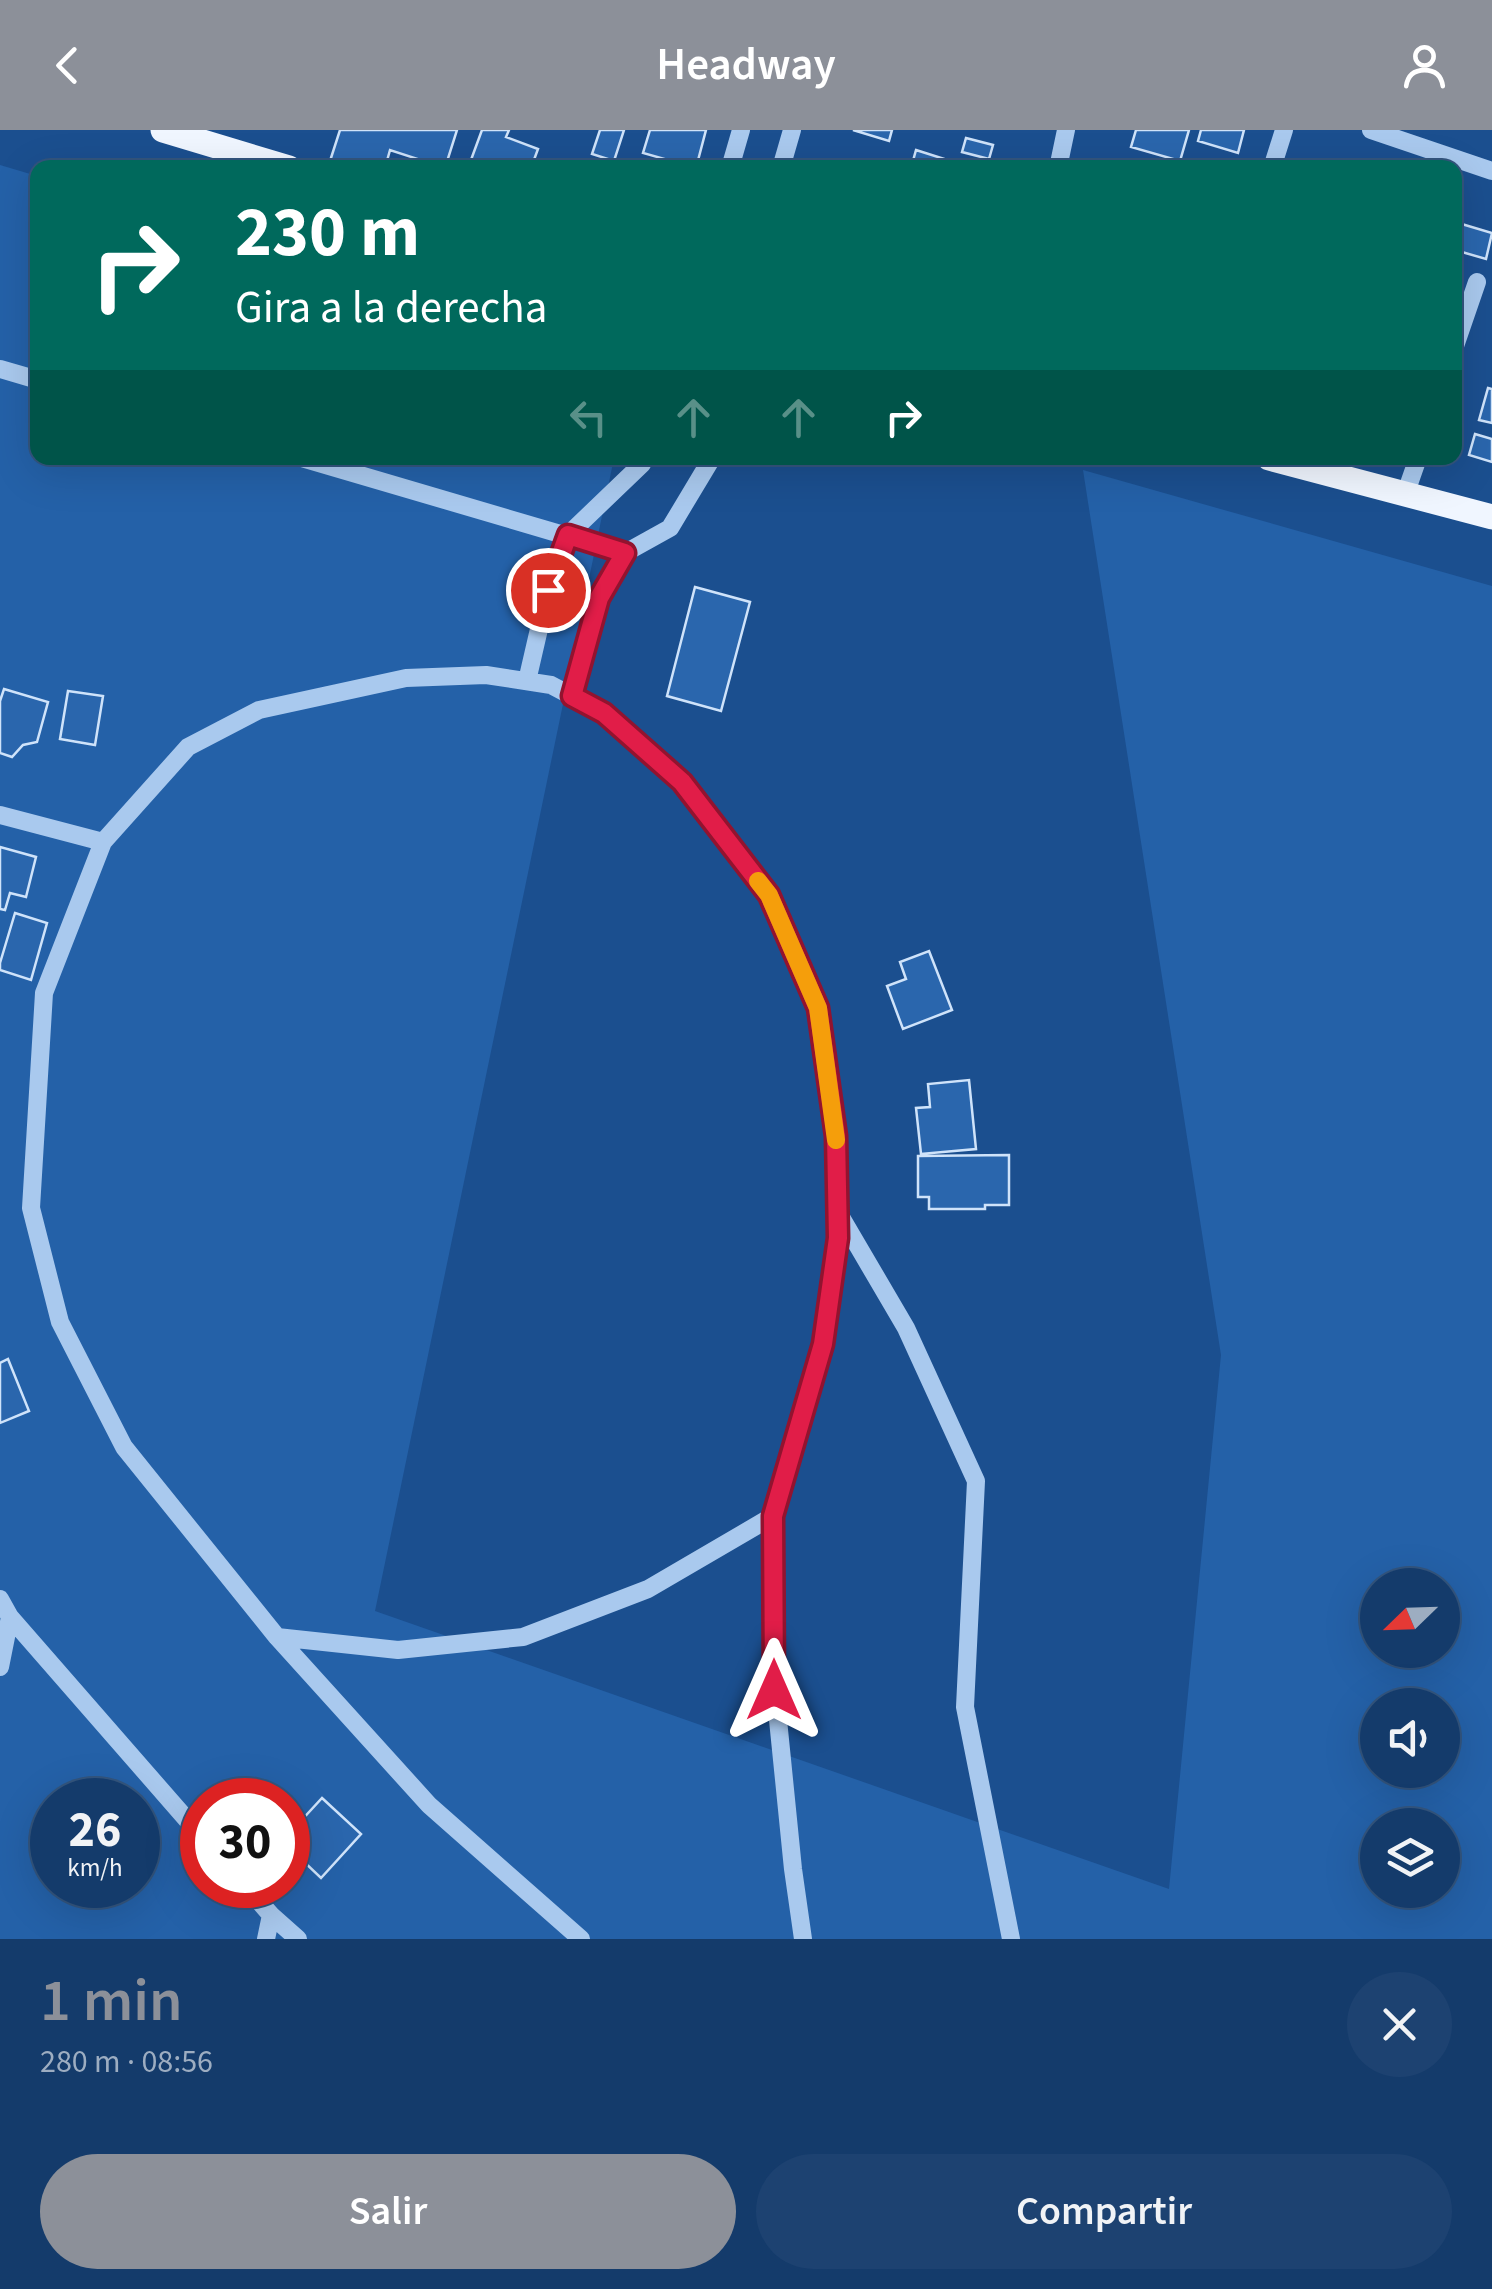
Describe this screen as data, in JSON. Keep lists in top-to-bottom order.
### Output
{
  "north": "bottom left",
  "page": {
    "header": "Headway",
    "turn": ["230 m", "Gira a la derecha"],
    "speed": "26 km/h",
    "limit": "30",
    "heading": ["1 min", "280 m · 08:56"],
    "buttons": ["Salir", "Compartir"]
  }
}
